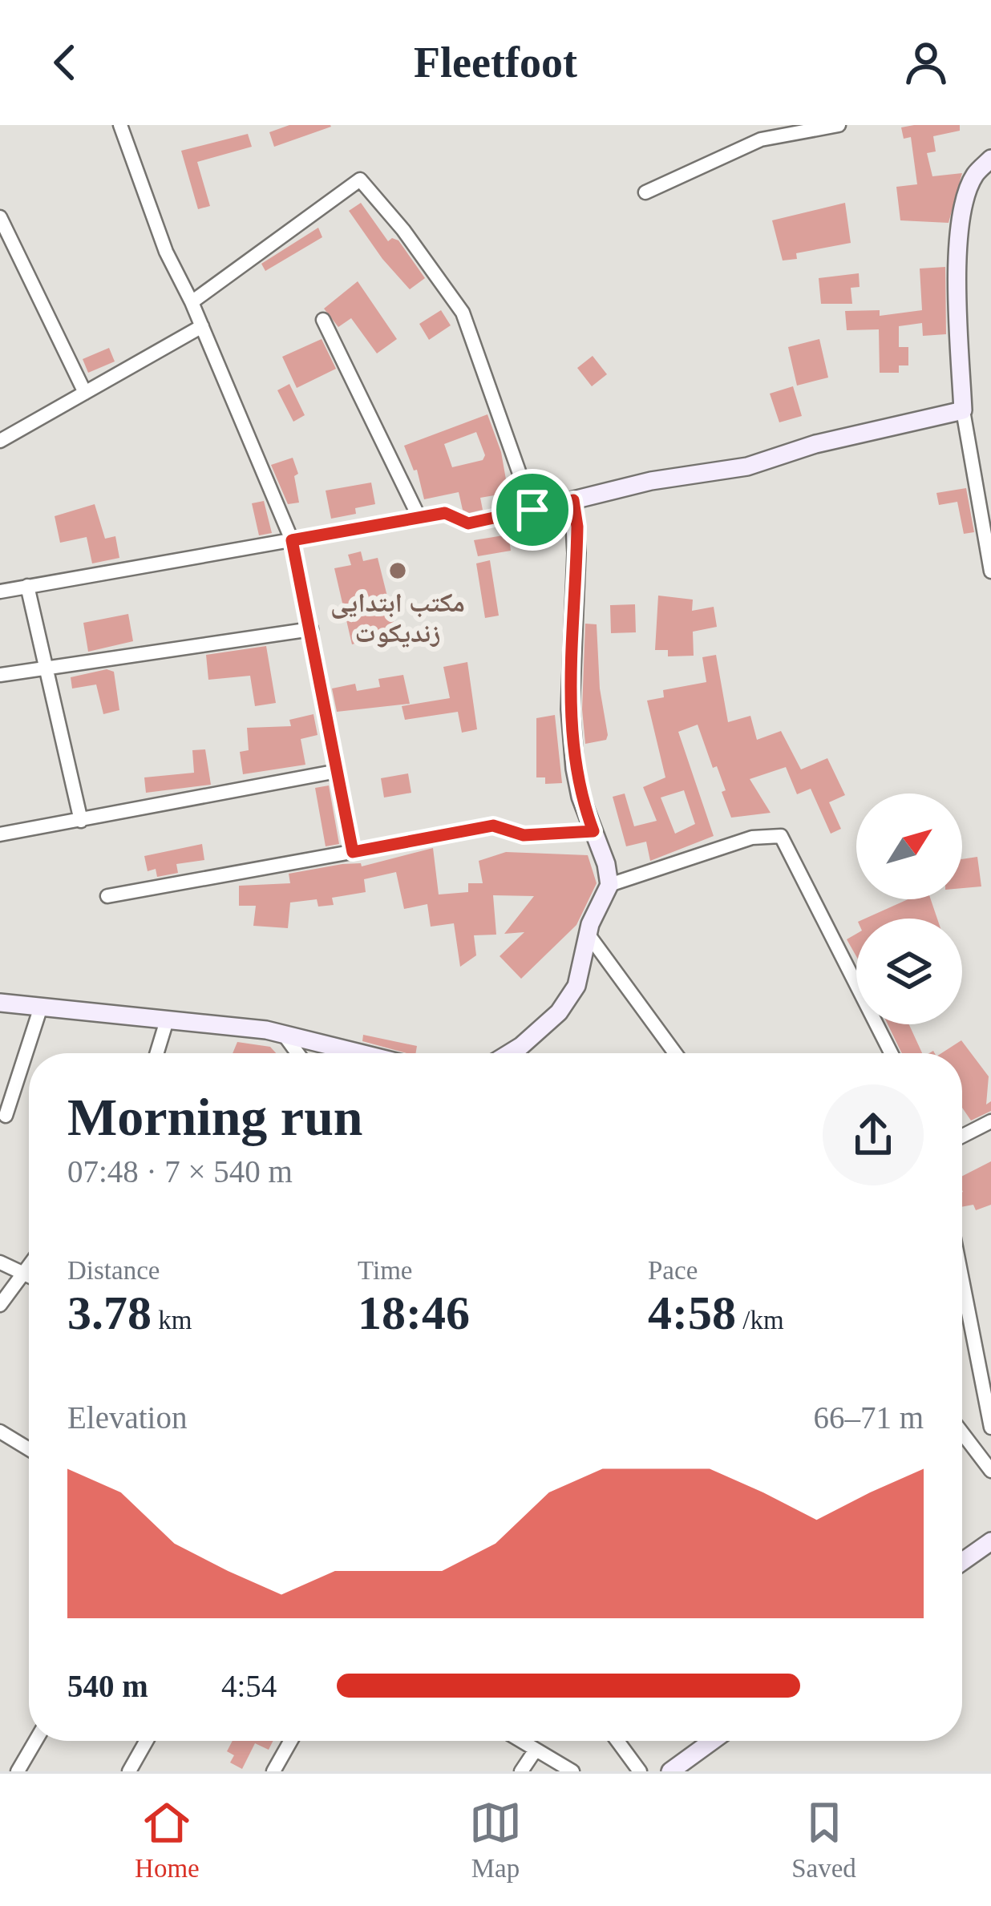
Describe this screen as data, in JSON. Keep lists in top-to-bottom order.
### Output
{
  "places": ["مکتب ابتدایی زندیکوت"],
  "north": "top right",
  "page": {
    "header": "Fleetfoot",
    "heading": ["Morning run", "07:48 · 7 × 540 m"],
    "stats": [
      ["Distance", "3.78 km"],
      ["Time", "18:46"],
      ["Pace", "4:58 /km"]
    ],
    "chart": ["Elevation", "66–71 m"],
    "list": [
      {
        "name": "540 m",
        "note": "4:54"
      }
    ],
    "tabs": ["Home", "Map", "Saved"]
  }
}
